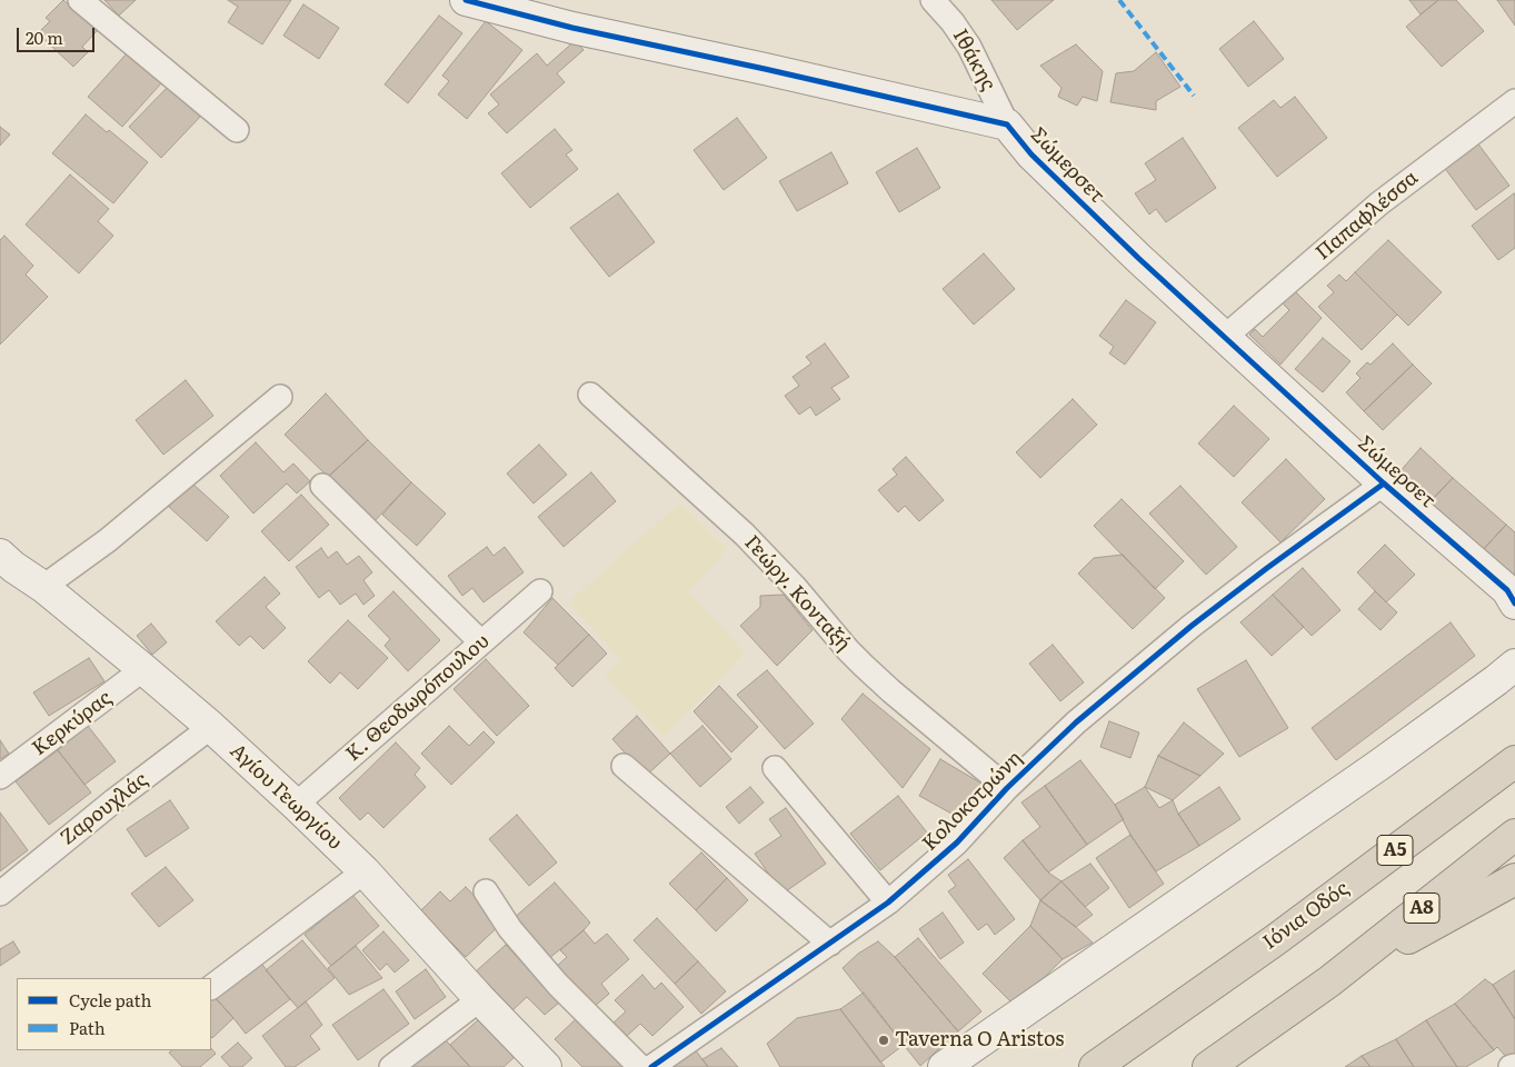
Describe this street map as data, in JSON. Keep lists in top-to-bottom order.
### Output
{
  "streets": {
    "highway": ["Α5", "Α8", "Ιόνια Οδός"],
    "street": [
      "Ιθάκης",
      "Σώμερσετ",
      "Παπαφλέσσα",
      "Γεώργ. Κονταξή",
      "Κ. Θεοδωρόπουλου",
      "Κερκύρας",
      "Αγίου Γεωργίου",
      "Κολοκοτρώνη",
      "Ζαρουχλάς"
    ]
  },
  "crossings": [
    ["Ιθάκης", "Σώμερσετ"],
    ["Σώμερσετ", "Παπαφλέσσα"],
    ["Σώμερσετ", "Κολοκοτρώνη"],
    ["Γεώργ. Κονταξή", "Κολοκοτρώνη"],
    ["Κ. Θεοδωρόπουλου", "Αγίου Γεωργίου"],
    ["Κερκύρας", "Αγίου Γεωργίου"],
    ["Αγίου Γεωργίου", "Ζαρουχλάς"]
  ],
  "places": ["Taverna O Aristos"],
  "legend": ["Cycle path", "Path"],
  "scale_bar": "20 m"
}
